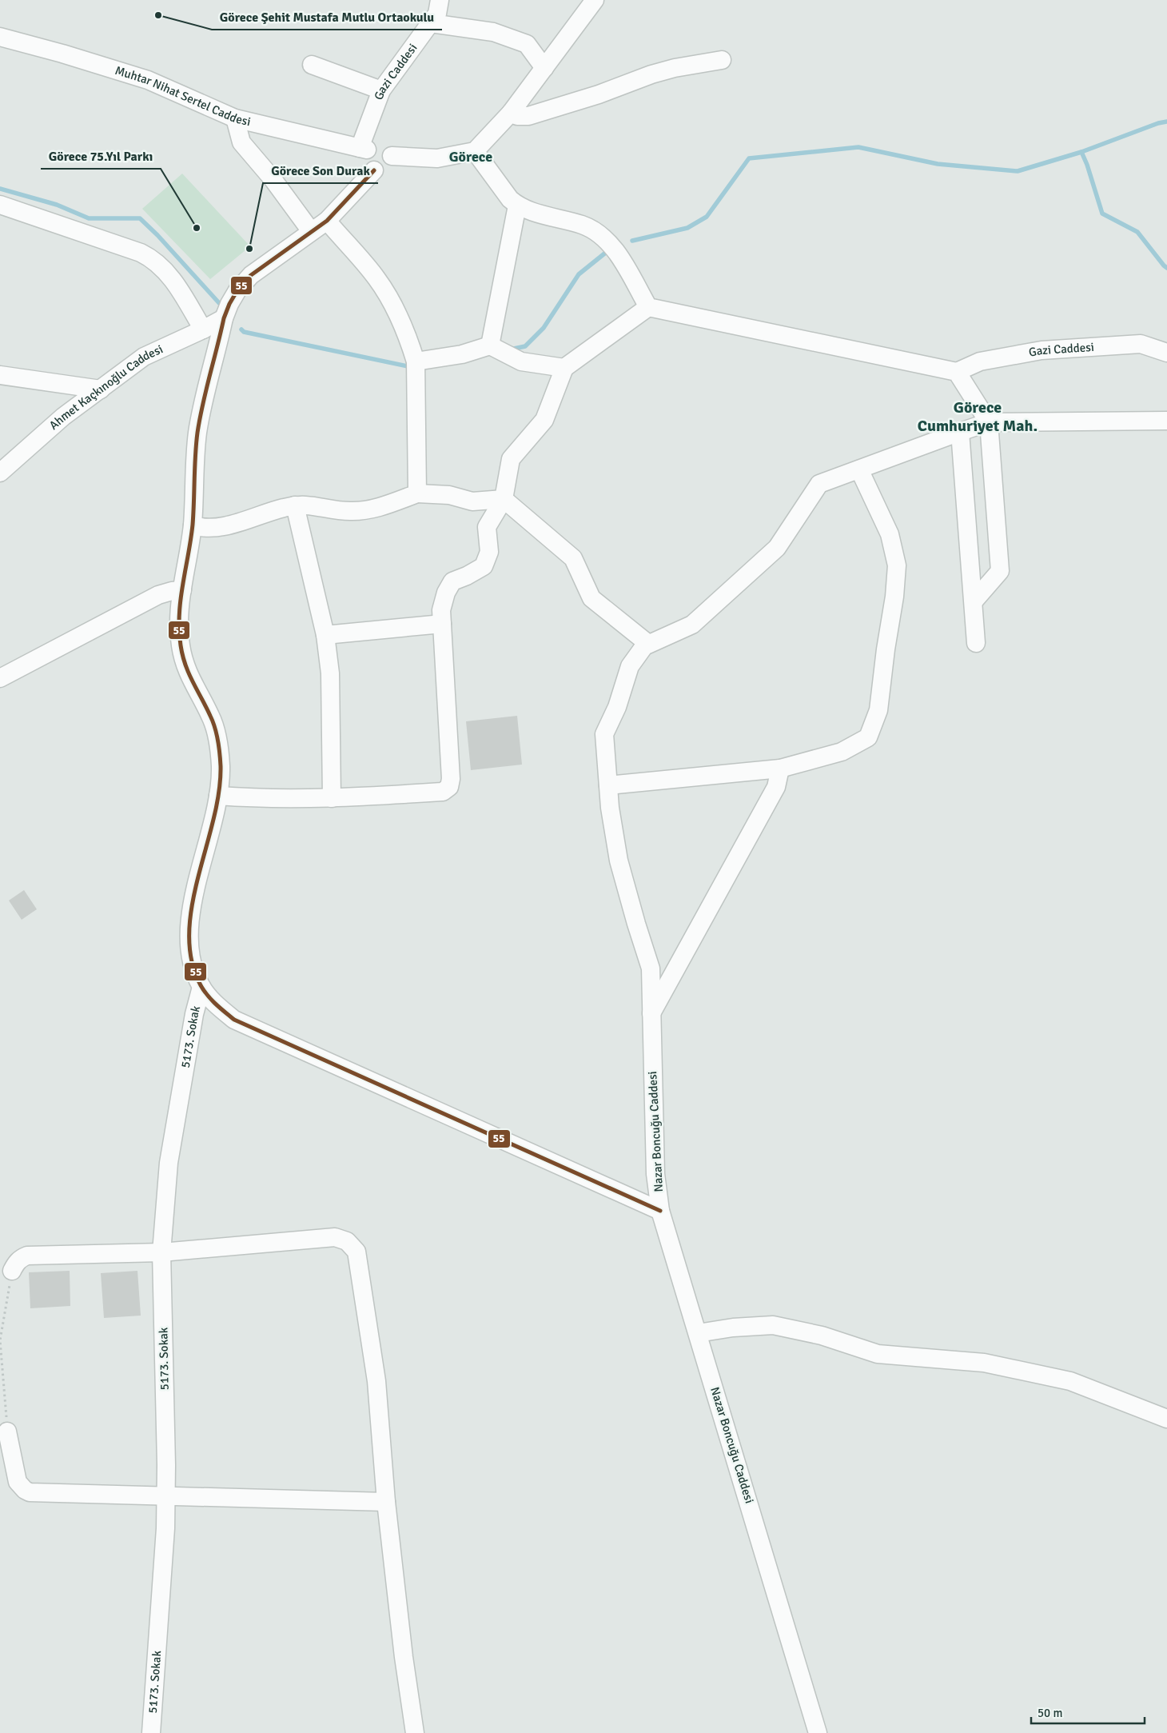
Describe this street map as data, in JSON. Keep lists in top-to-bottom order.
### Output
{
  "streets": {
    "street": [
      "Gazi Caddesi",
      "Muhtar Nihat Sertel Caddesi",
      "Ahmet Kaçkınoğlu Caddesi",
      "5173. Sokak",
      "Nazar Boncuğu Caddesi"
    ]
  },
  "crossings": [
    ["Gazi Caddesi", "Muhtar Nihat Sertel Caddesi"]
  ],
  "districts": ["Görece", "Görece Cumhuriyet Mah."],
  "places": ["Görece Şehit Mustafa Mutlu Ortaokulu", "Görece 75.Yıl Parkı", "Görece Son Durak"],
  "lines": ["transit line 55"],
  "scale_bar": "50 m"
}
